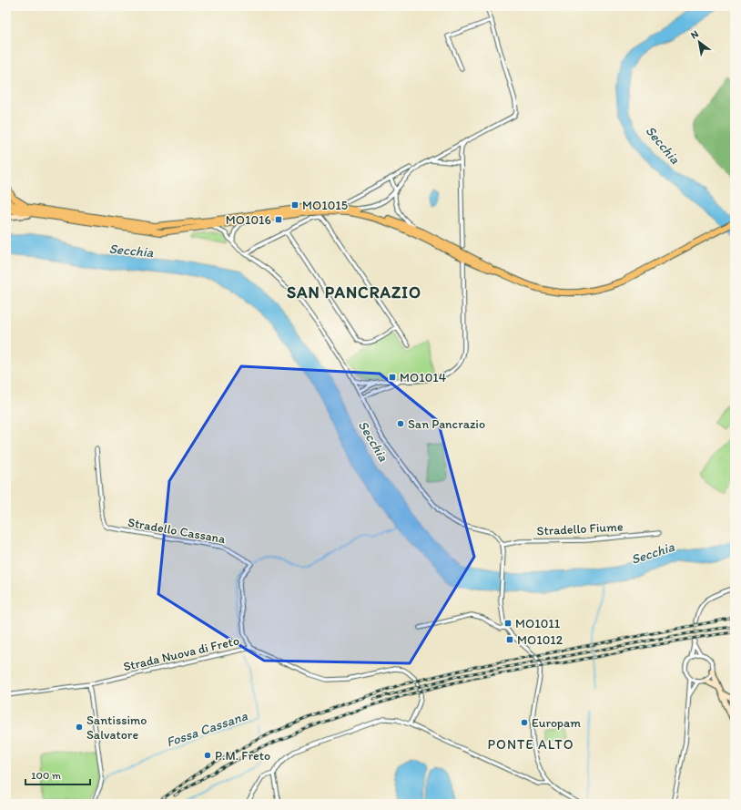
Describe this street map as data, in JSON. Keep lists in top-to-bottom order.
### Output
{
  "streets": {
    "street": ["Stradello Fiume", "Stradello Cassana", "Strada Nuova di Freto"]
  },
  "crossings": [
    ["Stradello Cassana", "Strada Nuova di Freto"]
  ],
  "districts": ["SAN PANCRAZIO", "PONTE ALTO"],
  "water": ["Secchia", "Fossa Cassana"],
  "places": {
    "transit": [
      "MO1015",
      "MO1016",
      "MO1014",
      "MO1011",
      "MO1012"
    ],
    "other": [
      "San Pancrazio",
      "Europam",
      "Santissimo Salvatore",
      "P.M. Freto"
    ]
  },
  "scale_bar": "100 m",
  "north": "top left"
}
